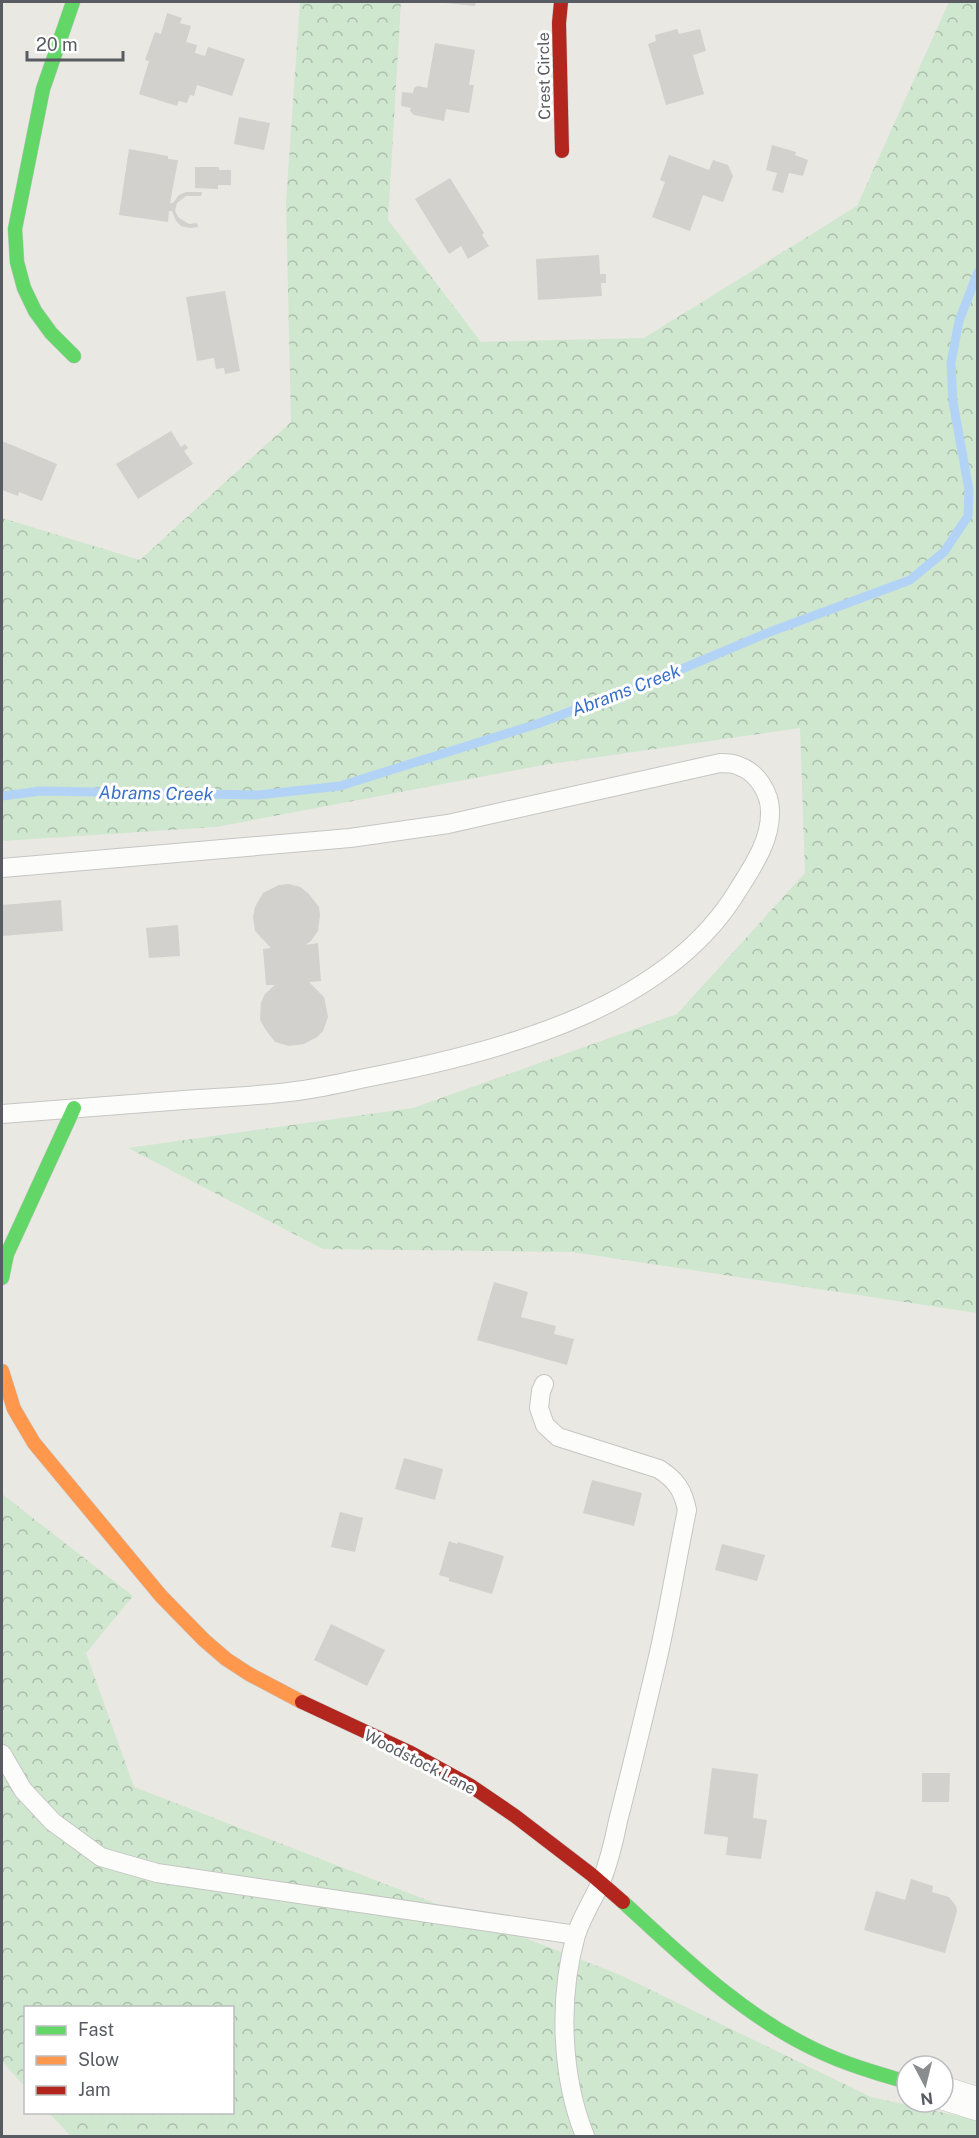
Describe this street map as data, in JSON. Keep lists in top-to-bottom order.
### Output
{
  "streets": {
    "street": ["Crest Circle", "Woodstock Lane"]
  },
  "water": ["Abrams Creek"],
  "legend": ["Fast", "Slow", "Jam"],
  "scale_bar": "20 m",
  "north": "bottom"
}
